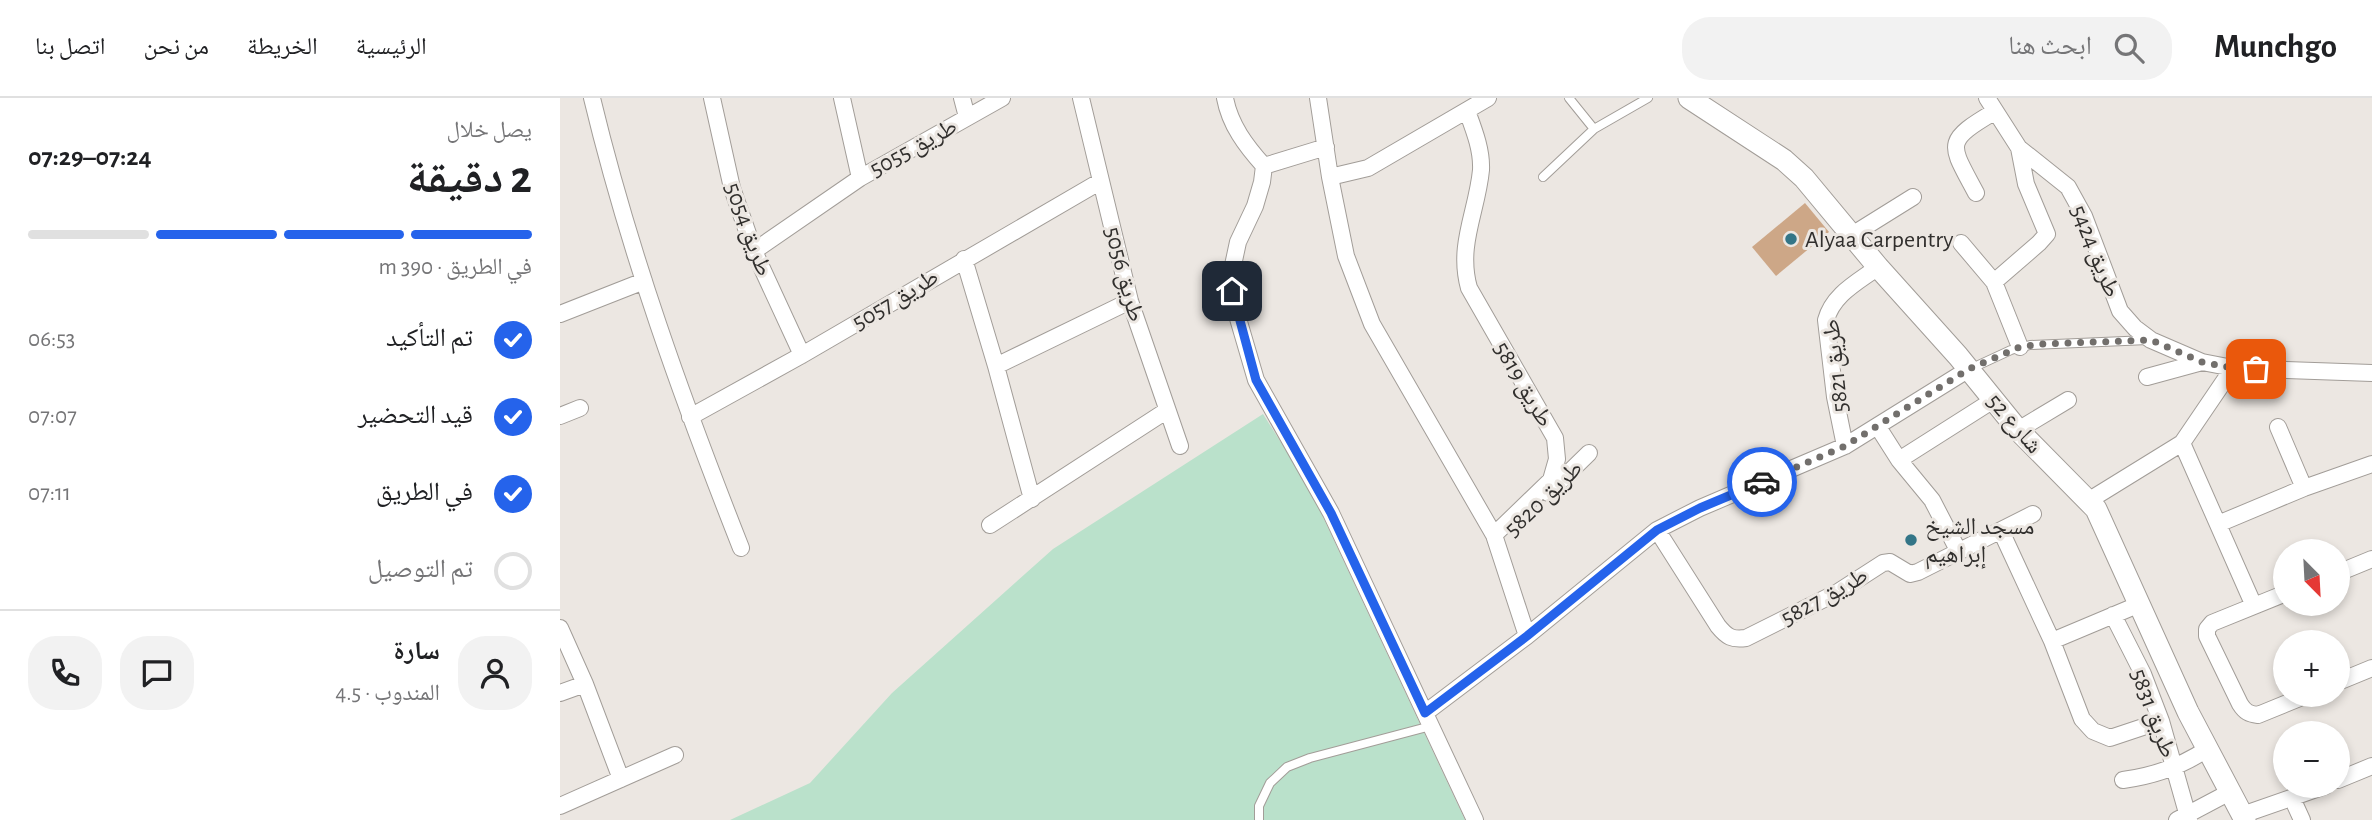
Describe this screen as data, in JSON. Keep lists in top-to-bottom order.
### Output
{
  "streets": {
    "street": [
      "طريق 5055",
      "طريق 5054",
      "طريق 5424",
      "طريق 5056",
      "طريق 5057",
      "طريق 5821",
      "طريق 5819",
      "شارع 52",
      "طريق 5820",
      "طريق 5827",
      "طريق 5831"
    ]
  },
  "crossings": [
    ["طريق 5055", "طريق 5054"],
    ["طريق 5054", "طريق 5057"],
    ["طريق 5056", "طريق 5057"],
    ["طريق 5821", "شارع 52"],
    ["طريق 5821", "طريق 5827"],
    ["طريق 5819", "طريق 5820"]
  ],
  "places": ["Alyaa Carpentry", "مسجد الشيخ إبراهيم"],
  "north": "bottom right",
  "page": {
    "header": "Munchgo",
    "search": "ابحث هنا",
    "nav": [
      "الرئيسية",
      "الخريطة",
      "من نحن",
      "اتصل بنا"
    ],
    "heading": ["2 دقيقة", "يصل خلال", "07:24–07:29"],
    "panel": ["سارة", "المندوب · 4.5"],
    "bar": "في الطريق · 390 m",
    "list": [
      ["تم التأكيد", "06:53"],
      ["قيد التحضير", "07:07"],
      ["في الطريق", "07:11"],
      "تم التوصيل"
    ],
    "map_buttons": ["+", "−"]
  }
}
